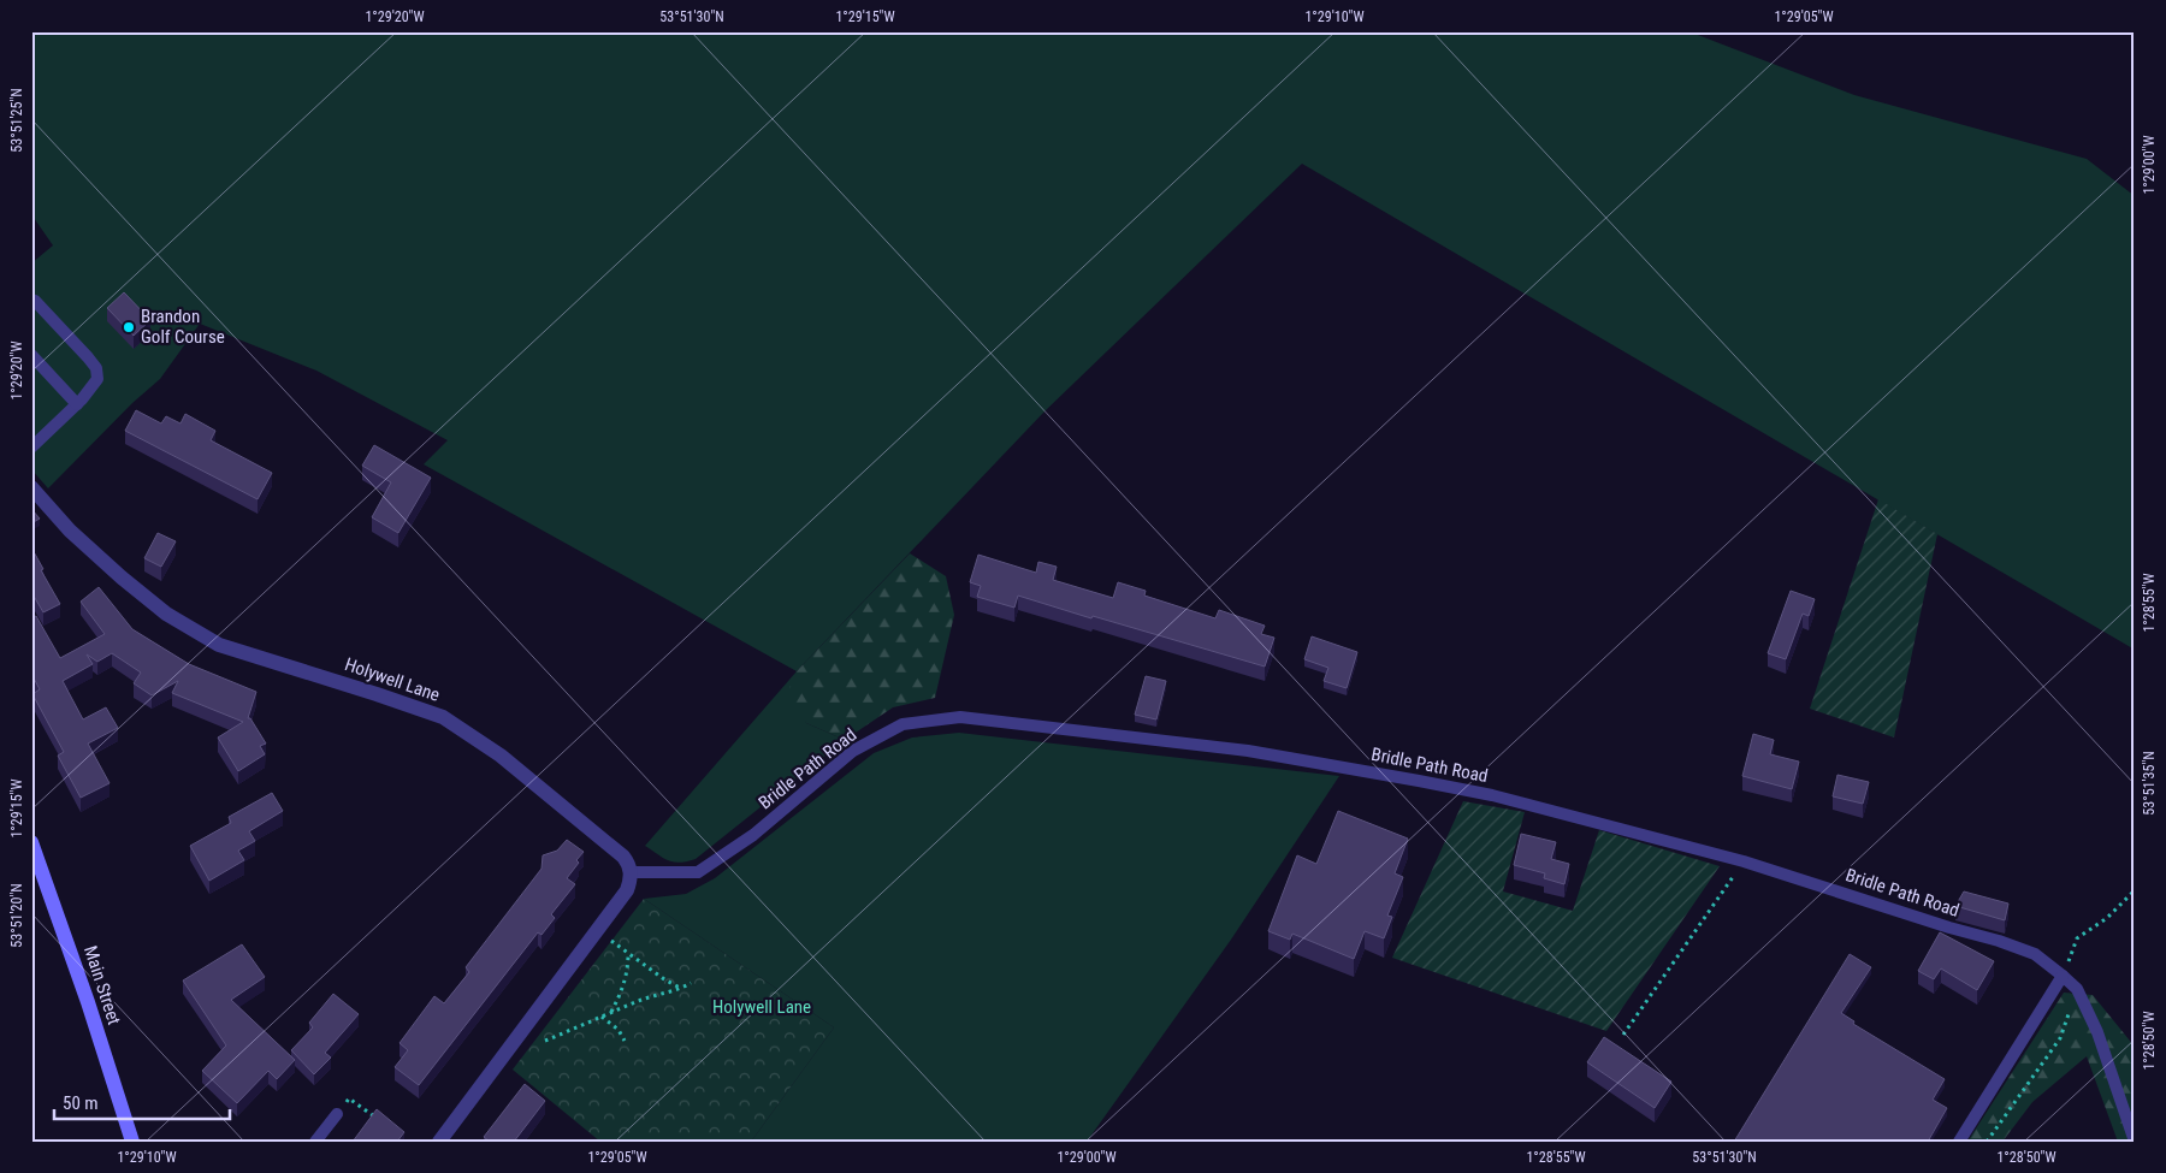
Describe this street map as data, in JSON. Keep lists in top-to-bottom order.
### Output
{
  "streets": {
    "street": ["Holywell Lane", "Main Street"],
    "lane": ["Bridle Path Road"]
  },
  "crossings": [
    ["Holywell Lane", "Bridle Path Road"]
  ],
  "parks": ["Holywell Lane"],
  "places": ["Brandon Golf Course"],
  "scale_bar": "50 m",
  "coordinates": [
    "1°29'20\"W",
    "53°51'30\"N",
    "1°29'15\"W",
    "1°29'10\"W",
    "1°29'05\"W",
    "53°51'25\"N",
    "1°29'00\"W",
    "1°28'55\"W",
    "53°51'35\"N",
    "53°51'20\"N",
    "1°28'50\"W"
  ]
}
